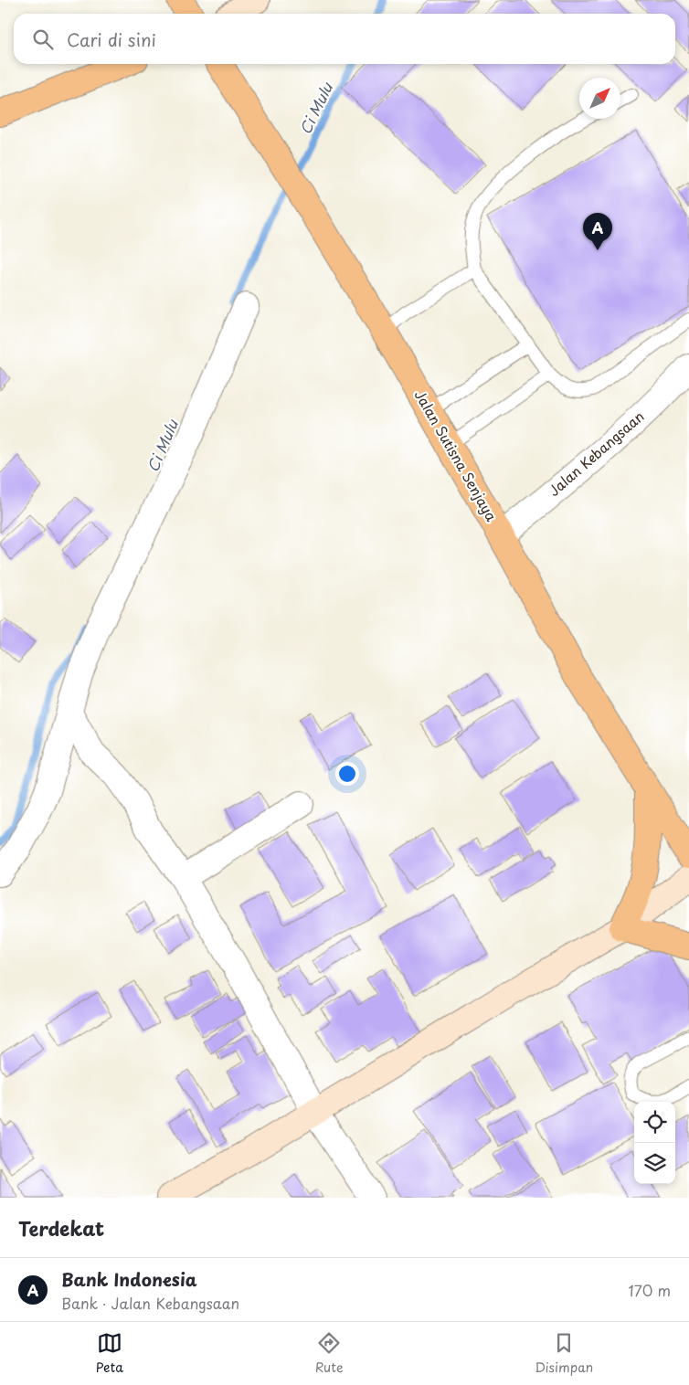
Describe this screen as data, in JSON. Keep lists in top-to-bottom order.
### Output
{
  "streets": {
    "main road": ["Jalan Sutisna Senjaya"],
    "street": ["Jalan Kebangsaan"]
  },
  "crossings": [
    ["Jalan Kebangsaan", "Jalan Sutisna Senjaya"]
  ],
  "water": ["Ci Mulu"],
  "north": "top right",
  "page": {
    "search": "Cari di sini",
    "pins": "A",
    "heading": "Terdekat",
    "list": [
      {
        "mark": "A",
        "name": "Bank Indonesia",
        "note": "Bank · Jalan Kebangsaan",
        "value": "170 m"
      }
    ],
    "nav": ["Peta", "Rute", "Disimpan"]
  }
}
